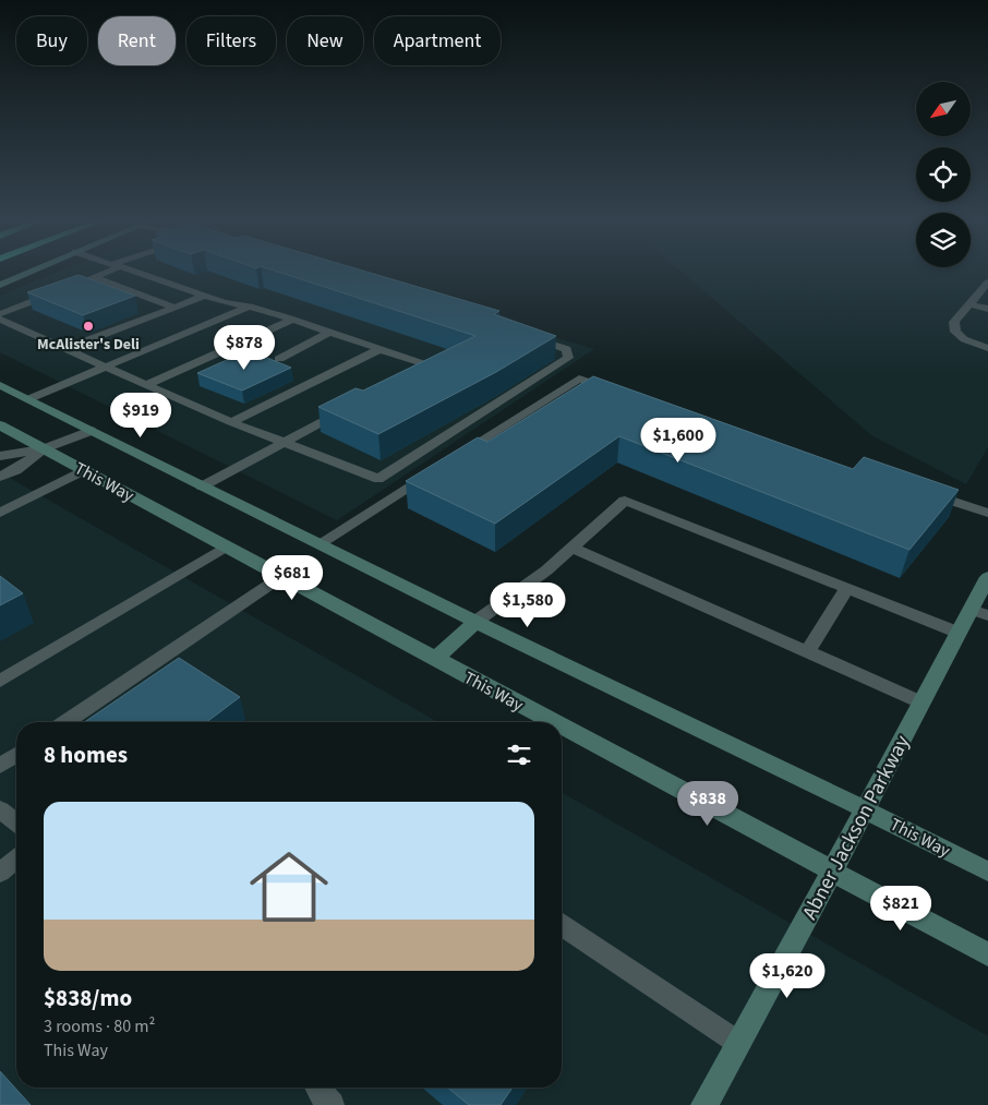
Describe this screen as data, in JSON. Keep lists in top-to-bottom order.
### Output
{
  "streets": {
    "main road": ["This Way", "Abner Jackson Parkway"]
  },
  "crossings": [
    ["This Way", "Abner Jackson Parkway"]
  ],
  "places": ["McAlister's Deli"],
  "north": "bottom left",
  "page": {
    "chip": [
      "Buy",
      "Rent",
      "Filters",
      "New",
      "Apartment"
    ],
    "price": [
      "$878",
      "$919",
      "$1,600",
      "$681",
      "$1,580",
      "$838",
      "$821",
      "$1,620"
    ],
    "heading": "8 homes",
    "list": [
      {
        "name": "$838/mo",
        "note": "3 rooms · 80 m² · This Way"
      }
    ]
  }
}
